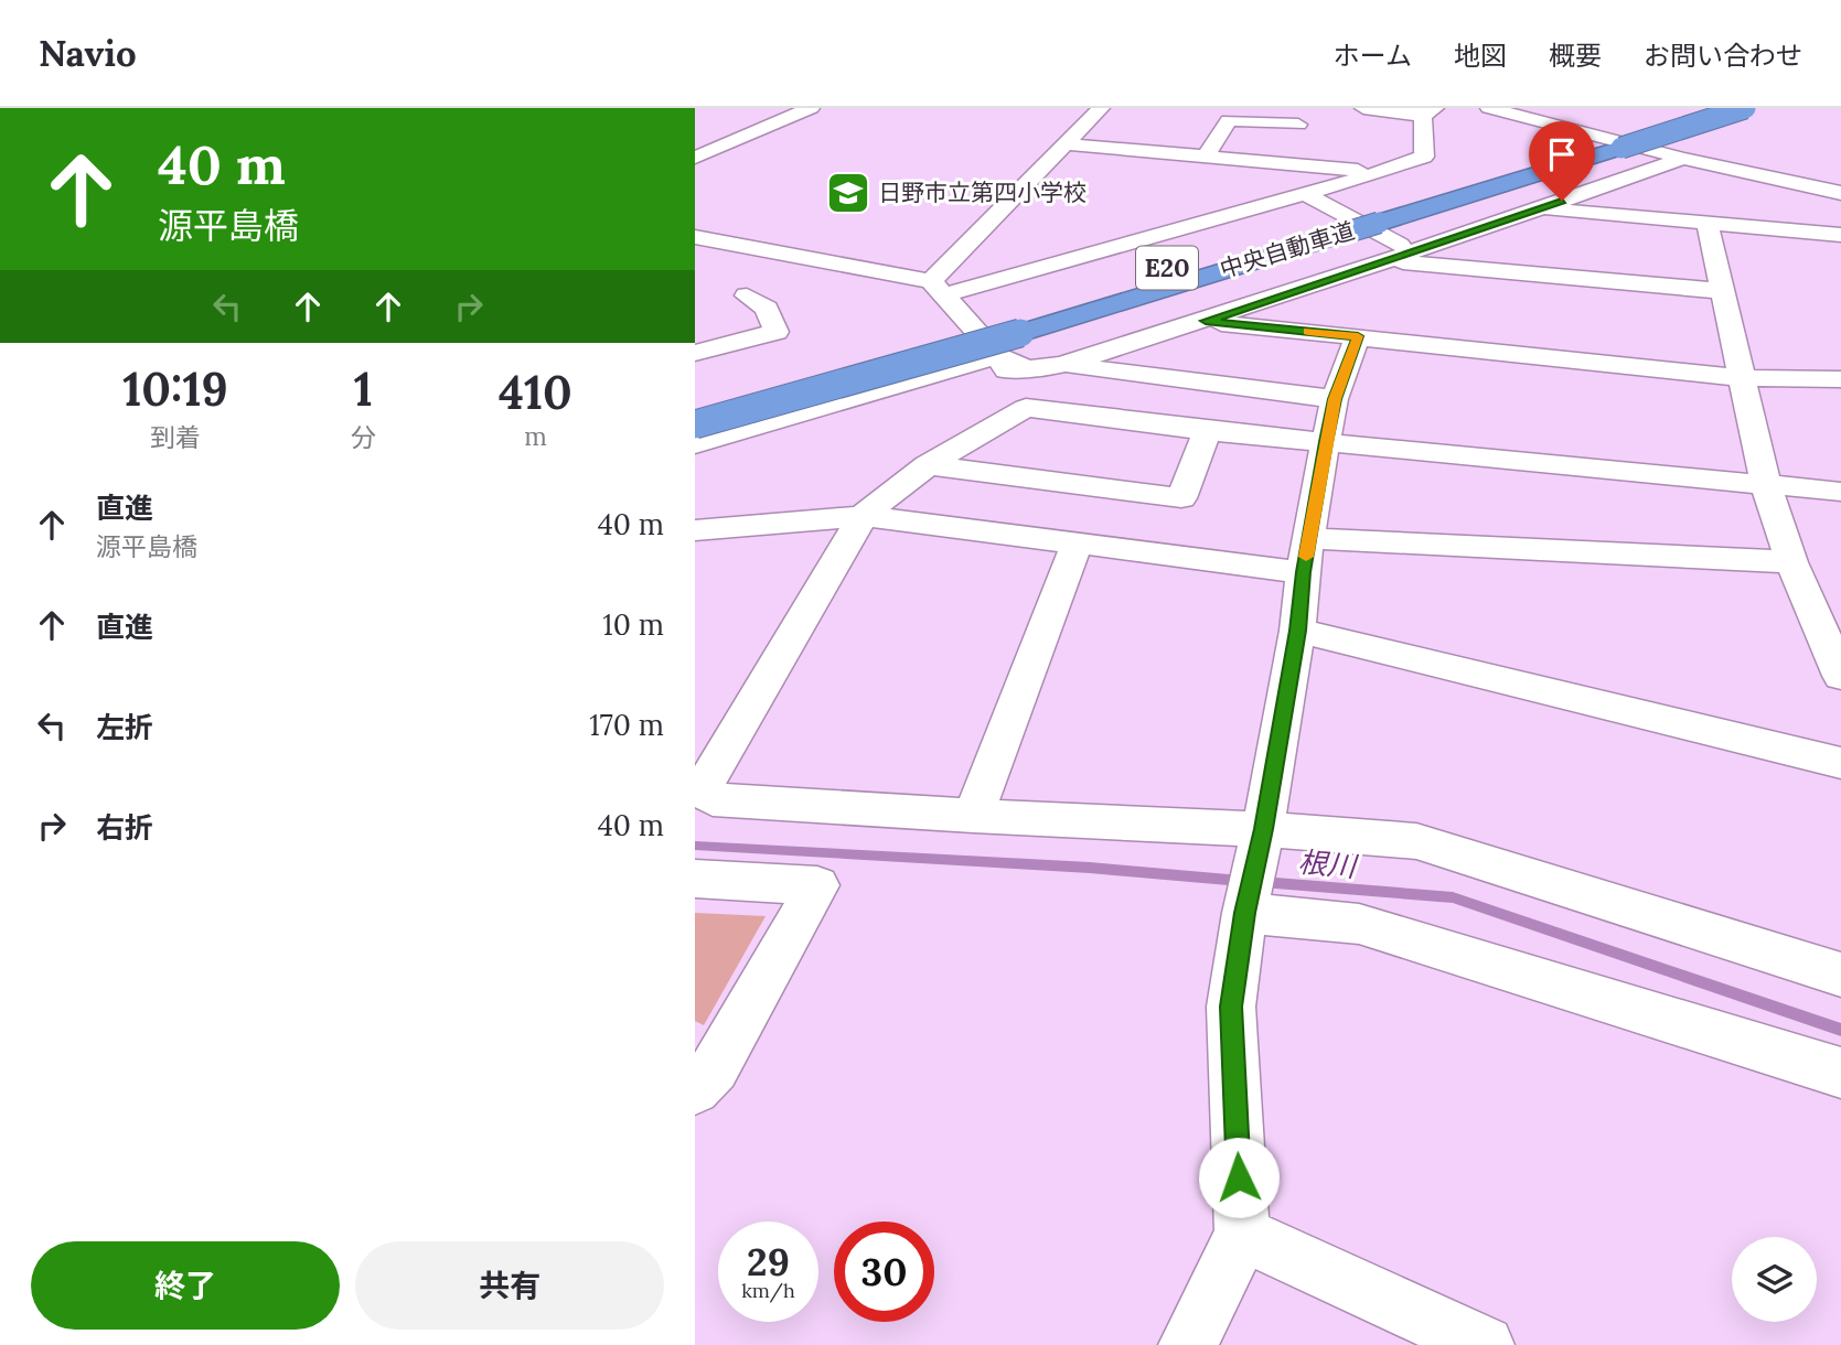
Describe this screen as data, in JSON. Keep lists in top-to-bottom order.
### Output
{
  "streets": {
    "highway": ["中央自動車道", "E20"]
  },
  "water": ["根川"],
  "places": {
    "school or university": ["日野市立第四小学校"]
  },
  "page": {
    "header": "Navio",
    "nav": [
      "ホーム",
      "地図",
      "概要",
      "お問い合わせ"
    ],
    "turn": ["40 m", "源平島橋"],
    "eta": [
      "10:19",
      "到着",
      "1",
      "分",
      "410",
      "m"
    ],
    "list": [
      {
        "name": "直進",
        "note": "源平島橋",
        "value": "40 m"
      },
      {
        "name": "直進",
        "value": "10 m"
      },
      {
        "name": "左折",
        "value": "170 m"
      },
      {
        "name": "右折",
        "value": "40 m"
      }
    ],
    "speed": "29 km/h",
    "limit": "30",
    "buttons": ["終了", "共有"]
  }
}
